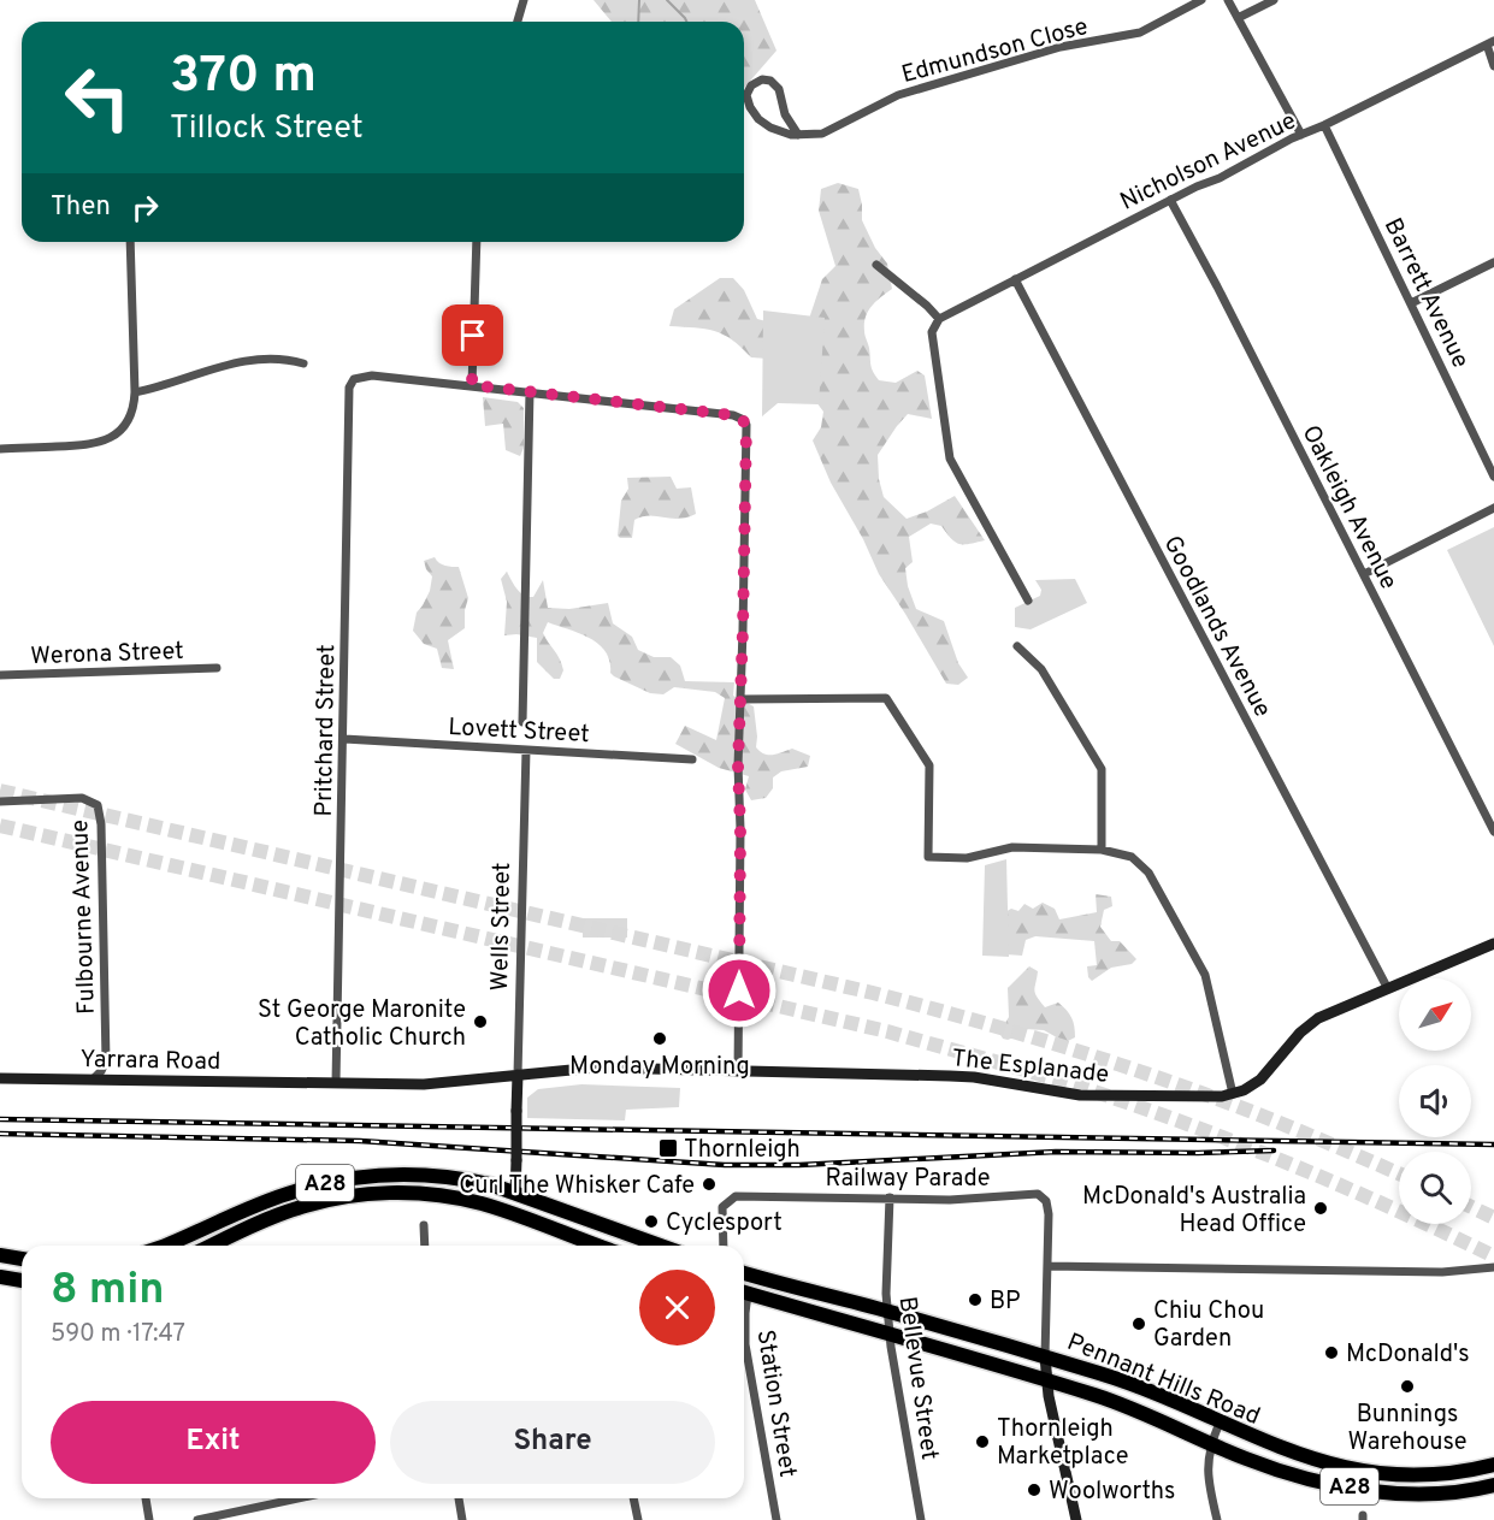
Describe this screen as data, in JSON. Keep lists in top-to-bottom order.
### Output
{
  "streets": {
    "highway": ["A28", "Pennant Hills Road"],
    "main road": ["Wells Street", "Yarrara Road", "The Esplanade"],
    "street": [
      "Edmundson Close",
      "Nicholson Avenue",
      "Barrett Avenue",
      "Oakleigh Avenue",
      "Goodlands Avenue",
      "Werona Street",
      "Lovett Street",
      "Pritchard Street",
      "Fulbourne Avenue",
      "Railway Parade",
      "Bellevue Street",
      "Station Street"
    ]
  },
  "crossings": [
    ["Nicholson Avenue", "Barrett Avenue"],
    ["Nicholson Avenue", "Oakleigh Avenue"],
    ["Nicholson Avenue", "Goodlands Avenue"],
    ["Goodlands Avenue", "The Esplanade"],
    ["Lovett Street", "Pritchard Street"],
    ["Lovett Street", "Wells Street"],
    ["Pritchard Street", "Yarrara Road"],
    ["Fulbourne Avenue", "Yarrara Road"],
    ["Wells Street", "Yarrara Road"],
    ["Wells Street", "The Esplanade"],
    ["Wells Street", "A28"],
    ["Yarrara Road", "The Esplanade"],
    ["Railway Parade", "Bellevue Street"],
    ["Bellevue Street", "Pennant Hills Road"]
  ],
  "places": {
    "other": [
      "St George Maronite Catholic Church",
      "Monday Morning",
      "Curl The Whisker Cafe",
      "McDonald's Australia Head Office",
      "Cyclesport",
      "BP",
      "Chiu Chou Garden",
      "McDonald's",
      "Bunnings Warehouse",
      "Thornleigh Marketplace",
      "Woolworths"
    ],
    "transit": ["Thornleigh"]
  },
  "north": "top right",
  "page": {
    "turn": ["370 m", "Tillock Street"],
    "then": "Then",
    "heading": ["8 min", "590 m · 17:47"],
    "buttons": ["Exit", "Share"]
  }
}
